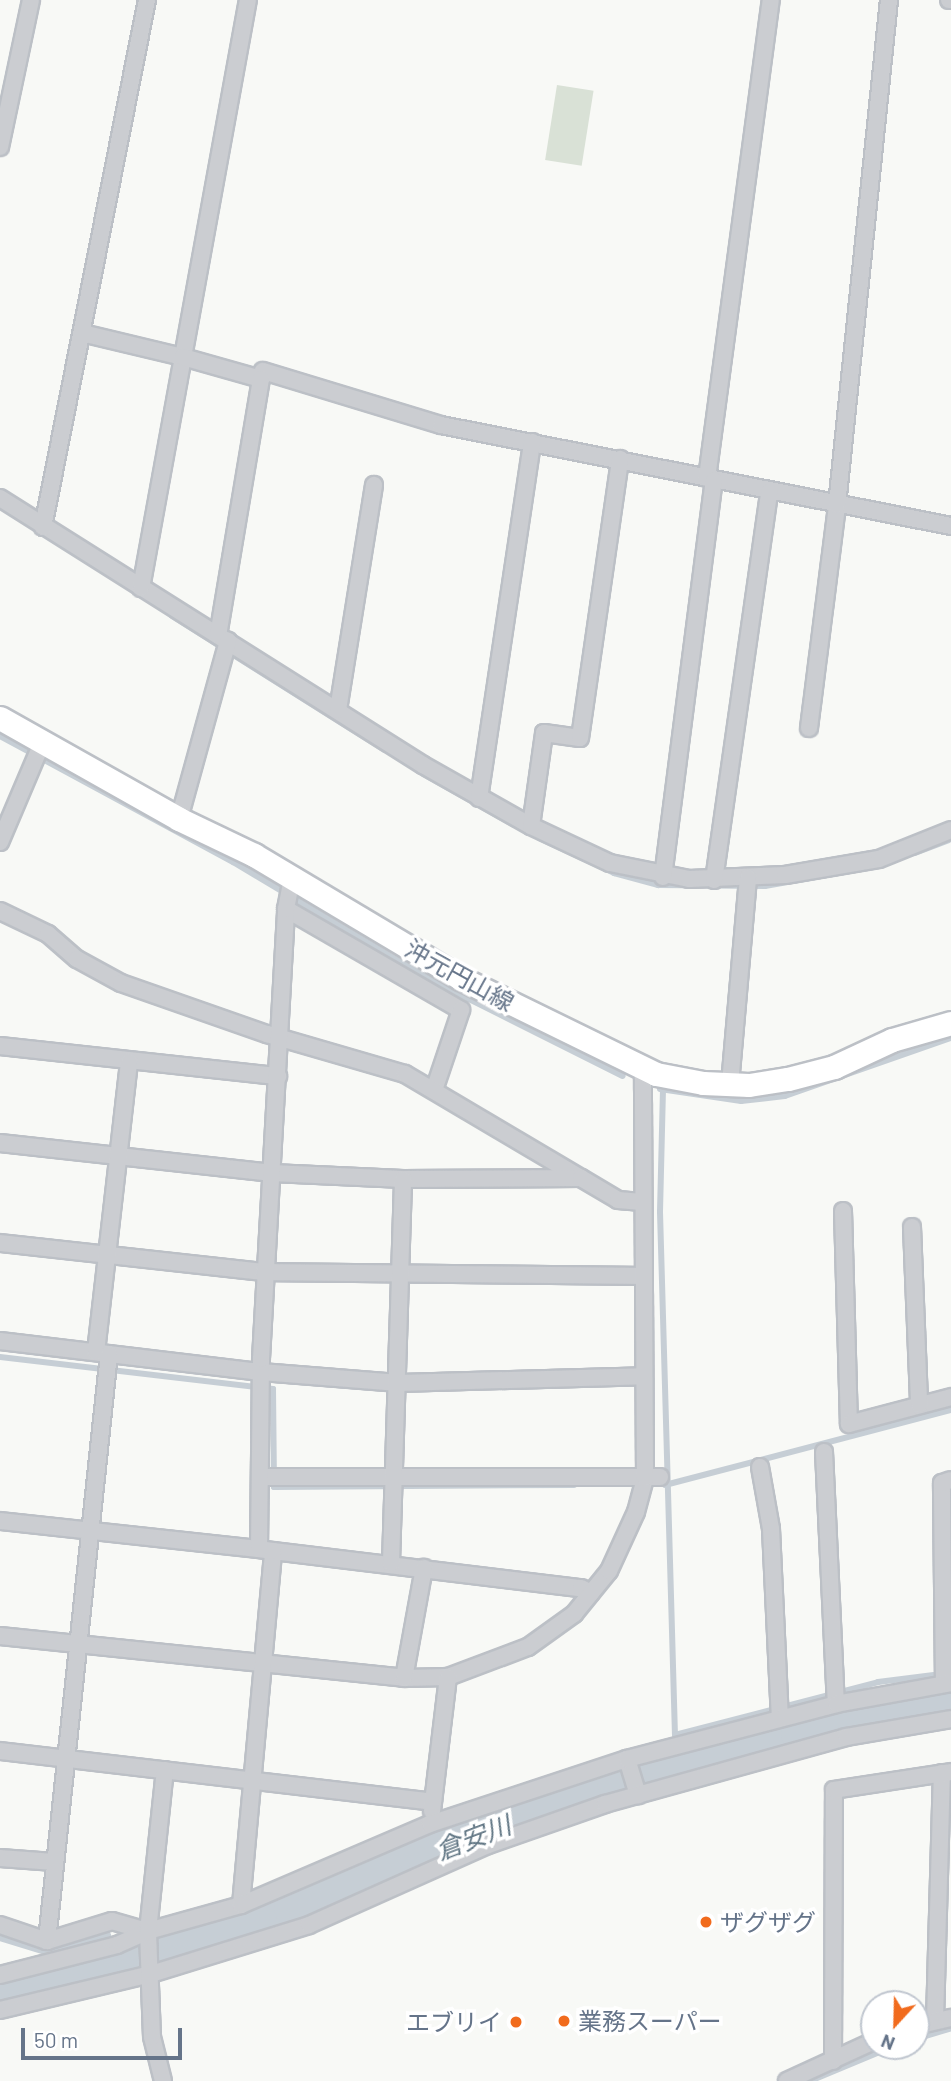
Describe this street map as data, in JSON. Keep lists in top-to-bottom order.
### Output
{
  "streets": {
    "main road": ["沖元円山線"]
  },
  "water": ["倉安川"],
  "places": ["ザグザグ", "業務スーパー", "エブリイ"],
  "scale_bar": "50 m",
  "north": "bottom"
}
